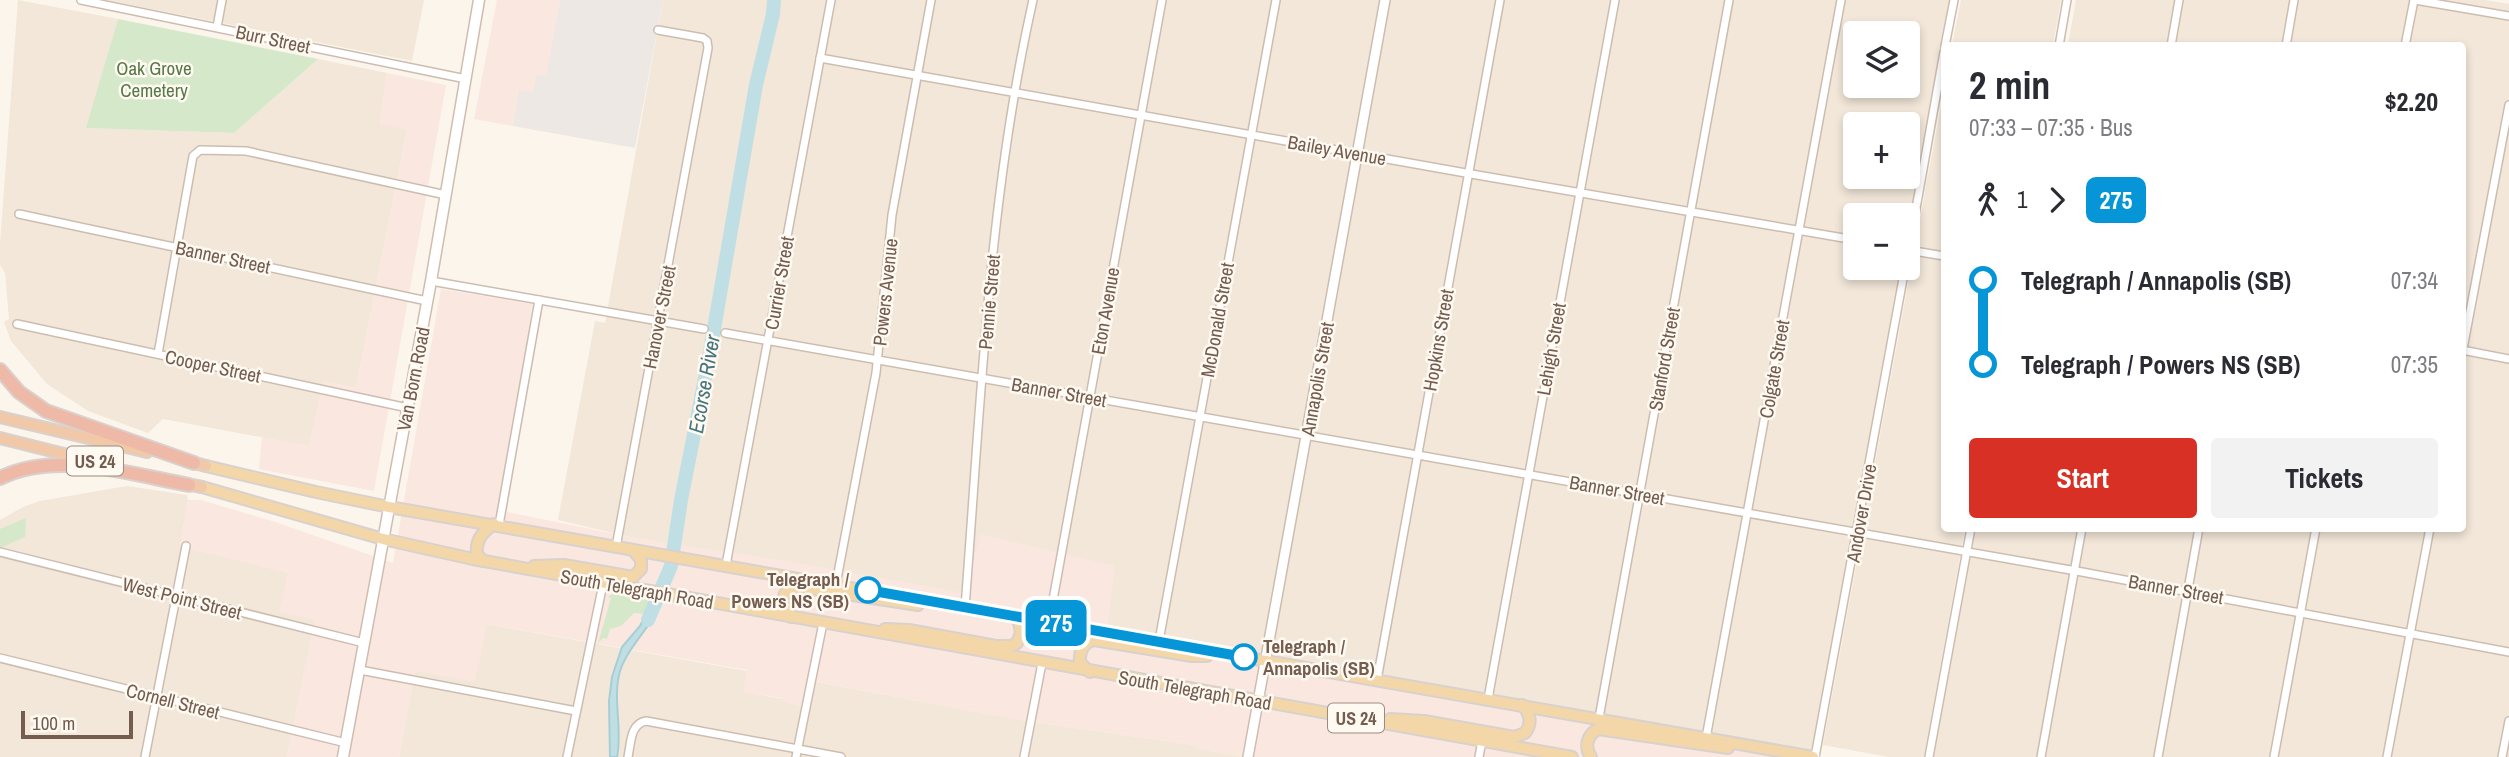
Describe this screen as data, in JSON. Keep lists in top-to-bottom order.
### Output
{
  "streets": {
    "highway": ["US 24", "South Telegraph Road"],
    "main road": ["Van Born Road"],
    "street": [
      "Burr Street",
      "Bailey Avenue",
      "Banner Street",
      "Currier Street",
      "Powers Avenue",
      "Pennie Street",
      "Eton Avenue",
      "Hanover Street",
      "McDonald Street",
      "Hopkins Street",
      "Lehigh Street",
      "Stanford Street",
      "Cooper Street",
      "Colgate Street",
      "Annapolis Street",
      "Andover Drive",
      "West Point Street",
      "Cornell Street"
    ]
  },
  "crossings": [
    ["Burr Street", "Van Born Road"],
    ["Bailey Avenue", "Currier Street"],
    ["Bailey Avenue", "Powers Avenue"],
    ["Bailey Avenue", "Pennie Street"],
    ["Bailey Avenue", "Eton Avenue"],
    ["Bailey Avenue", "McDonald Street"],
    ["Bailey Avenue", "Hopkins Street"],
    ["Bailey Avenue", "Lehigh Street"],
    ["Bailey Avenue", "Stanford Street"],
    ["Bailey Avenue", "Colgate Street"],
    ["Bailey Avenue", "Annapolis Street"],
    ["Banner Street", "Currier Street"],
    ["Banner Street", "Powers Avenue"],
    ["Banner Street", "Pennie Street"],
    ["Banner Street", "Eton Avenue"],
    ["Banner Street", "McDonald Street"],
    ["Banner Street", "Hopkins Street"],
    ["Banner Street", "Lehigh Street"],
    ["Banner Street", "Stanford Street"],
    ["Banner Street", "Colgate Street"],
    ["Banner Street", "Van Born Road"],
    ["Banner Street", "Annapolis Street"],
    ["Banner Street", "Andover Drive"],
    ["Currier Street", "South Telegraph Road"],
    ["Powers Avenue", "South Telegraph Road"],
    ["Pennie Street", "South Telegraph Road"],
    ["Eton Avenue", "South Telegraph Road"],
    ["Hanover Street", "South Telegraph Road"],
    ["McDonald Street", "South Telegraph Road"],
    ["Hopkins Street", "South Telegraph Road"],
    ["Lehigh Street", "South Telegraph Road"],
    ["Stanford Street", "South Telegraph Road"],
    ["Cooper Street", "Van Born Road"],
    ["Colgate Street", "South Telegraph Road"],
    ["Van Born Road", "South Telegraph Road"],
    ["Van Born Road", "West Point Street"],
    ["Van Born Road", "Cornell Street"],
    ["Annapolis Street", "South Telegraph Road"],
    ["Andover Drive", "South Telegraph Road"]
  ],
  "water": ["Ecorse River"],
  "parks": ["Oak Grove Cemetery"],
  "places": ["Telegraph / Powers NS (SB)", "Telegraph / Annapolis (SB)"],
  "lines": ["bus line 275"],
  "scale_bar": "100 m",
  "page": {
    "on_map": "275",
    "map_buttons": ["+", "−"],
    "heading": ["2 min", "07:33 – 07:35 · Bus", "$2.20"],
    "legs": ["1", "275"],
    "list": [
      {
        "name": "Telegraph / Annapolis (SB)",
        "value": "07:34"
      },
      {
        "name": "Telegraph / Powers NS (SB)",
        "value": "07:35"
      }
    ],
    "buttons": ["Start", "Tickets"],
    "scale": "100 m"
  }
}
